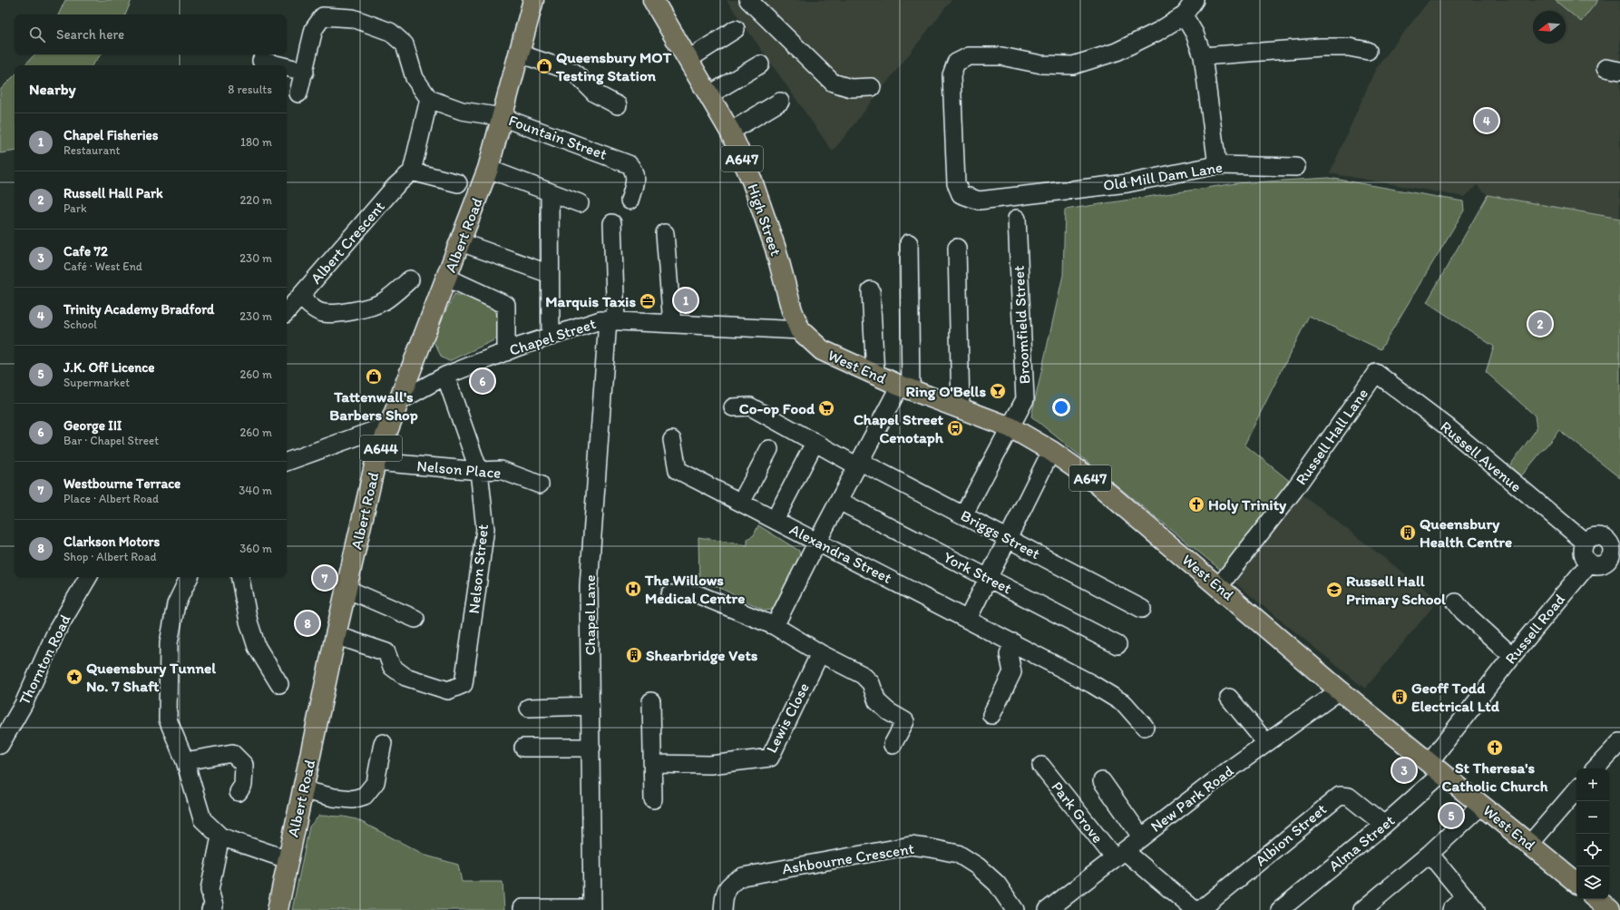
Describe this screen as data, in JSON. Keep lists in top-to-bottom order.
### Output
{
  "streets": {
    "main road": [
      "A647",
      "High Street",
      "Albert Road",
      "West End",
      "A644"
    ],
    "street": [
      "Fountain Street",
      "Old Mill Dam Lane",
      "Albert Crescent",
      "Broomfield Street",
      "Chapel Street",
      "Russell Hall Lane",
      "Russell Avenue",
      "Nelson Place",
      "Briggs Street",
      "Alexandra Street",
      "Nelson Street",
      "York Street",
      "Chapel Lane",
      "Russell Road",
      "Thornton Road",
      "Lewis Close",
      "New Park Road",
      "Park Grove",
      "Albion Street",
      "Alma Street",
      "Ashbourne Crescent"
    ]
  },
  "crossings": [
    ["Fountain Street", "Albert Road"],
    ["High Street", "Chapel Street"],
    ["High Street", "West End"],
    ["Albert Road", "Chapel Street"],
    ["Albert Road", "Nelson Place"],
    ["Albert Road", "Nelson Street"],
    ["Broomfield Street", "West End"],
    ["Broomfield Street", "Briggs Street"],
    ["Chapel Street", "West End"],
    ["Chapel Street", "Nelson Street"],
    ["Chapel Street", "Chapel Lane"],
    ["West End", "Russell Hall Lane"],
    ["West End", "Russell Road"],
    ["West End", "New Park Road"],
    ["West End", "Alma Street"],
    ["Russell Hall Lane", "Russell Avenue"],
    ["Russell Avenue", "Russell Road"],
    ["Nelson Place", "Nelson Street"],
    ["Russell Road", "Alma Street"],
    ["New Park Road", "Park Grove"],
    ["Albion Street", "Alma Street"]
  ],
  "places": {
    "shop": ["Queensbury MOT Testing Station", "Tattenwall's Barbers Shop"],
    "office": ["Marquis Taxis"],
    "bar": ["Ring O'Bells"],
    "supermarket": ["Co-op Food"],
    "bus stop": ["Chapel Street Cenotaph"],
    "church": ["Holy Trinity", "St Theresa's Catholic Church"],
    "building": ["Queensbury Health Centre", "Shearbridge Vets", "Geoff Todd Electrical Ltd"],
    "hospital": ["The Willows Medical Centre"],
    "school or university": ["Russell Hall Primary School"],
    "place": ["Queensbury Tunnel No. 7 Shaft"]
  },
  "north": "left",
  "page": {
    "search": "Search here",
    "heading": ["Nearby", "8 results"],
    "pins": [
      "4",
      "1",
      "2",
      "6",
      "7",
      "8",
      "3",
      "5"
    ],
    "list": [
      {
        "mark": "1",
        "name": "Chapel Fisheries",
        "note": "Restaurant",
        "value": "180 m"
      },
      {
        "mark": "2",
        "name": "Russell Hall Park",
        "note": "Park",
        "value": "220 m"
      },
      {
        "mark": "3",
        "name": "Cafe 72",
        "note": "Café · West End",
        "value": "230 m"
      },
      {
        "mark": "4",
        "name": "Trinity Academy Bradford",
        "note": "School",
        "value": "230 m"
      },
      {
        "mark": "5",
        "name": "J.K. Off Licence",
        "note": "Supermarket",
        "value": "260 m"
      },
      {
        "mark": "6",
        "name": "George III",
        "note": "Bar · Chapel Street",
        "value": "260 m"
      },
      {
        "mark": "7",
        "name": "Westbourne Terrace",
        "note": "Place · Albert Road",
        "value": "340 m"
      },
      {
        "mark": "8",
        "name": "Clarkson Motors",
        "note": "Shop · Albert Road",
        "value": "360 m"
      }
    ],
    "map_buttons": ["+", "−"]
  }
}
